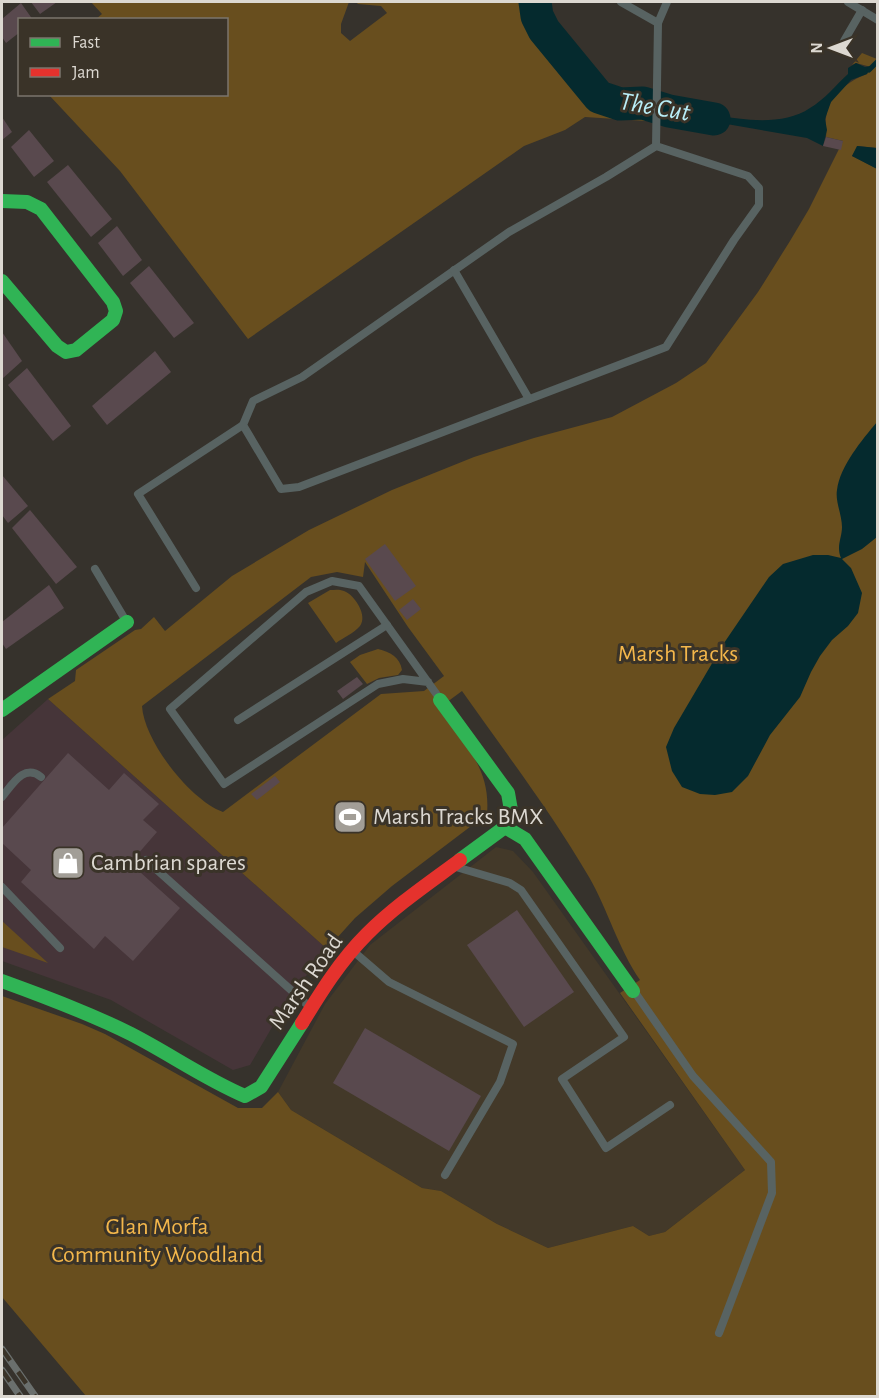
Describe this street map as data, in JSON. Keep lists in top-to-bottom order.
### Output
{
  "streets": {
    "street": ["Marsh Road"]
  },
  "water": ["The Cut"],
  "parks": ["Marsh Tracks", "Glan Morfa Community Woodland"],
  "places": {
    "sports": ["Marsh Tracks BMX"],
    "shop": ["Cambrian spares"]
  },
  "legend": ["Fast", "Jam"],
  "north": "left"
}
